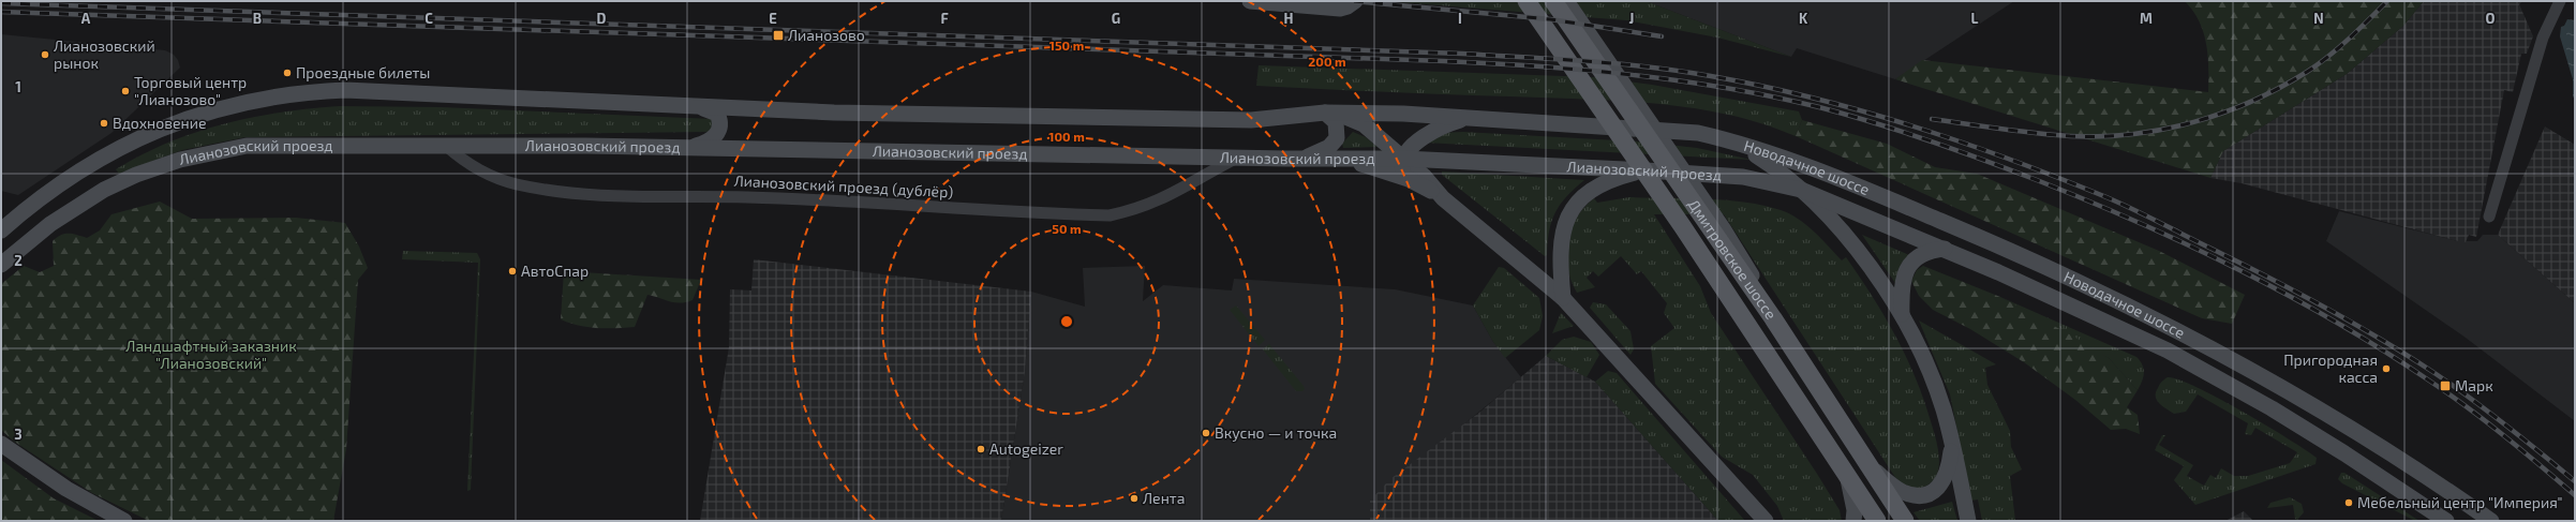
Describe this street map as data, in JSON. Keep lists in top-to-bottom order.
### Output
{
  "streets": {
    "main road": ["Лианозовский проезд", "Новодачное шоссе", "Дмитровское шоссе"],
    "street": ["Лианозовский проезд (дублёр)"]
  },
  "crossings": [
    ["Лианозовский проезд", "Новодачное шоссе"],
    ["Лианозовский проезд", "Лианозовский проезд (дублёр)"]
  ],
  "parks": ["Ландшафтный заказник \"Лианозовский\""],
  "places": {
    "transit": ["Лианозово", "Марк"],
    "other": [
      "Лианозовский рынок",
      "Проездные билеты",
      "Торговый центр \"Лианозово\"",
      "Вдохновение",
      "АвтоСпар",
      "Пригородная касса",
      "Вкусно — и точка",
      "Autogeizer",
      "Лента",
      "Мебельный центр \"Империя\""
    ]
  },
  "grid": {
    "columns": [
      "A",
      "B",
      "C",
      "D",
      "E",
      "F",
      "G",
      "H",
      "I",
      "J",
      "K",
      "L",
      "M",
      "N",
      "O"
    ],
    "rows": ["1", "2", "3"]
  },
  "rings": [
    "150 m",
    "200 m",
    "100 m",
    "50 m"
  ]
}
